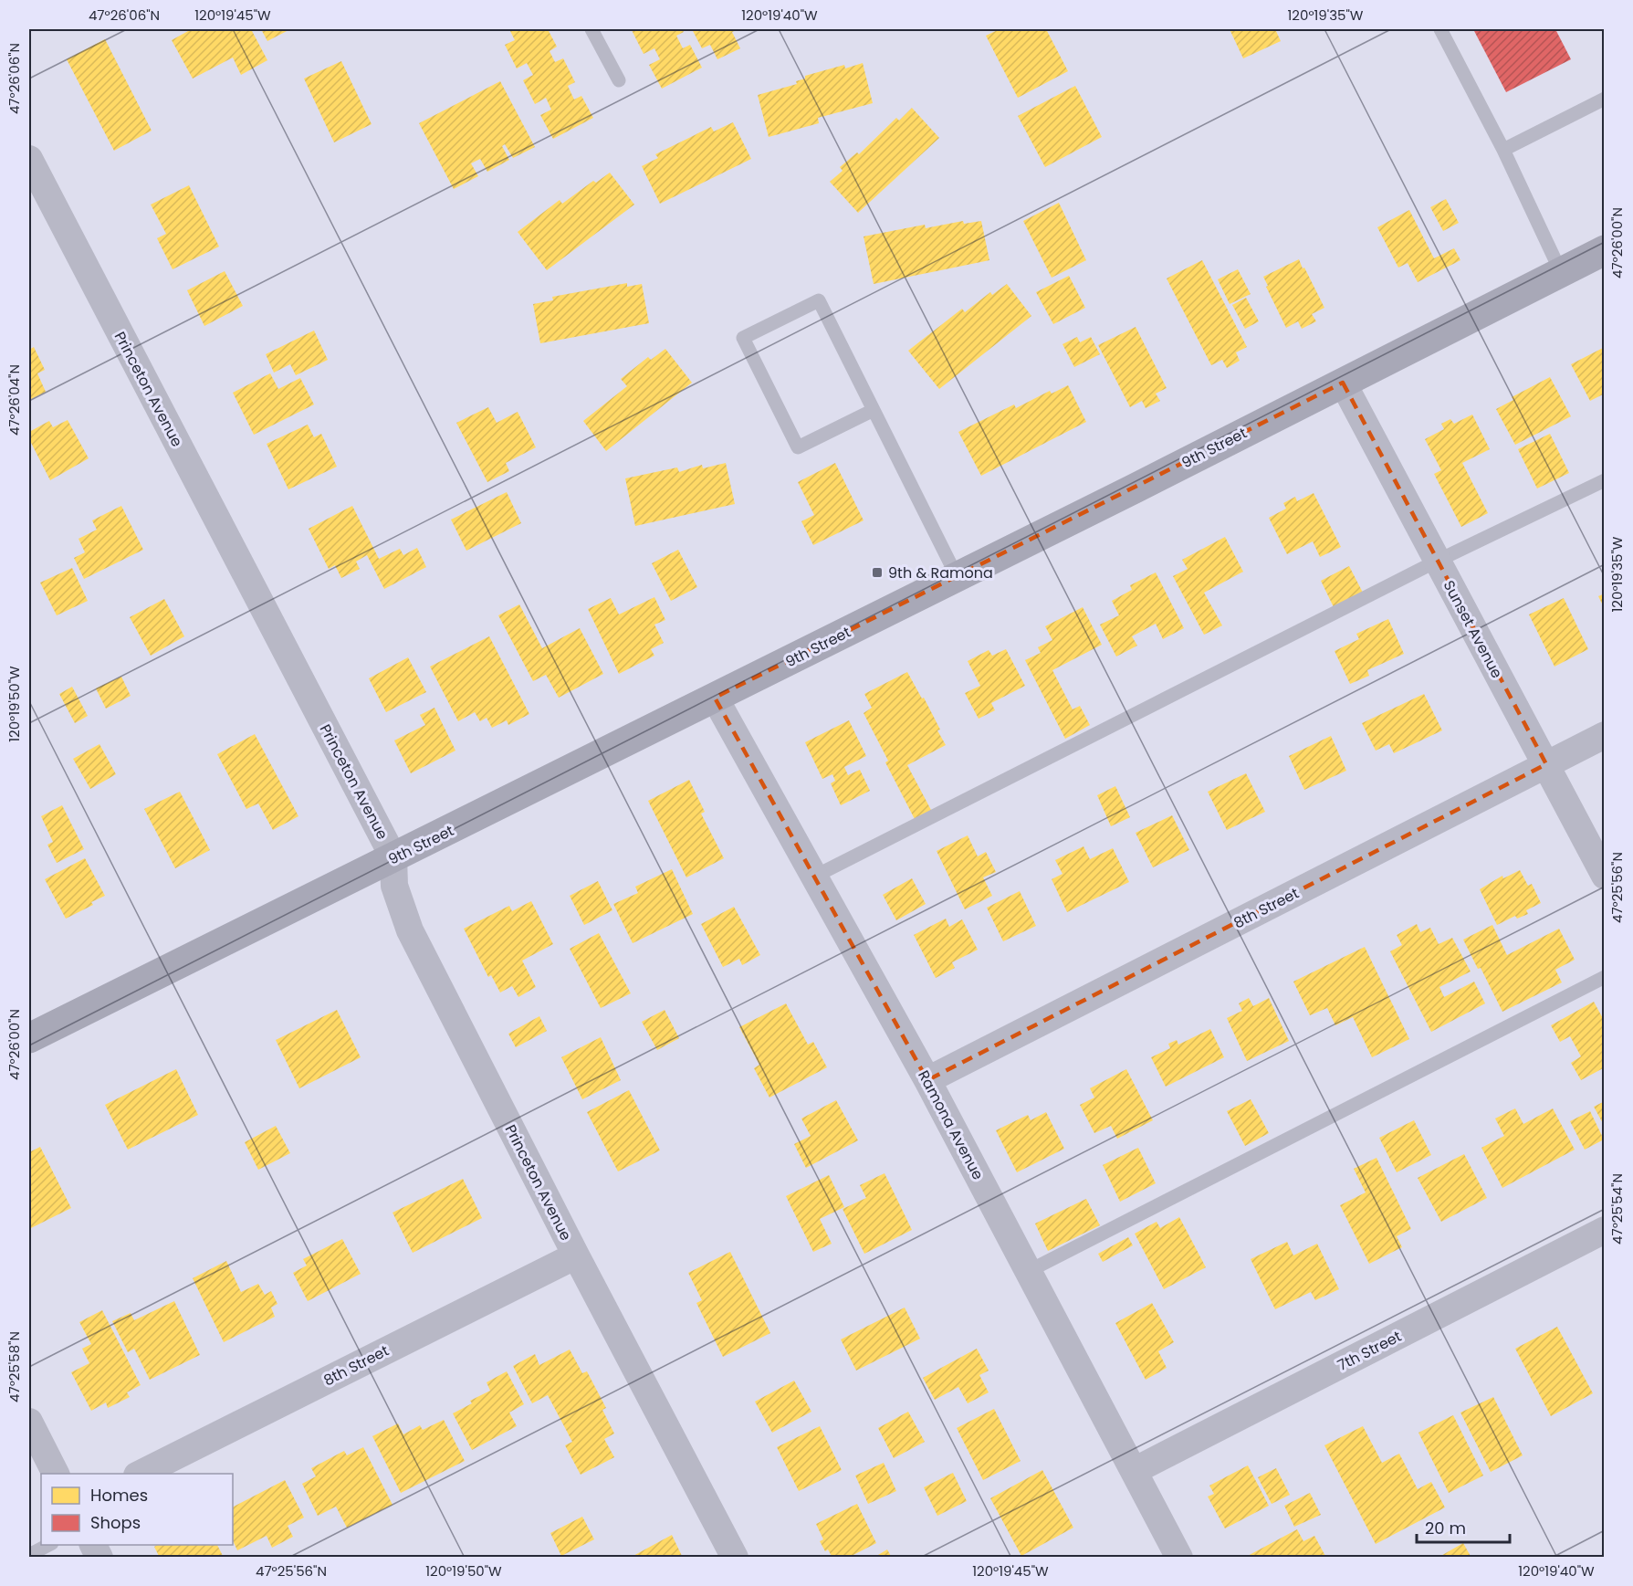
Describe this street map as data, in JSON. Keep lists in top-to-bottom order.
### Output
{
  "streets": {
    "street": [
      "Princeton Avenue",
      "9th Street",
      "Sunset Avenue",
      "8th Street",
      "Ramona Avenue",
      "7th Street"
    ]
  },
  "crossings": [
    ["Princeton Avenue", "9th Street"],
    ["Princeton Avenue", "8th Street"],
    ["9th Street", "Sunset Avenue"],
    ["9th Street", "Ramona Avenue"],
    ["Sunset Avenue", "8th Street"],
    ["8th Street", "Ramona Avenue"],
    ["Ramona Avenue", "7th Street"]
  ],
  "places": {
    "transit": ["9th & Ramona"]
  },
  "legend": ["Homes", "Shops"],
  "scale_bar": "20 m",
  "coordinates": [
    "47°26'06\"N",
    "120°19'45\"W",
    "120°19'40\"W",
    "120°19'35\"W",
    "47°26'00\"N",
    "47°26'04\"N",
    "120°19'50\"W",
    "47°25'56\"N",
    "47°25'54\"N",
    "47°25'58\"N"
  ]
}
